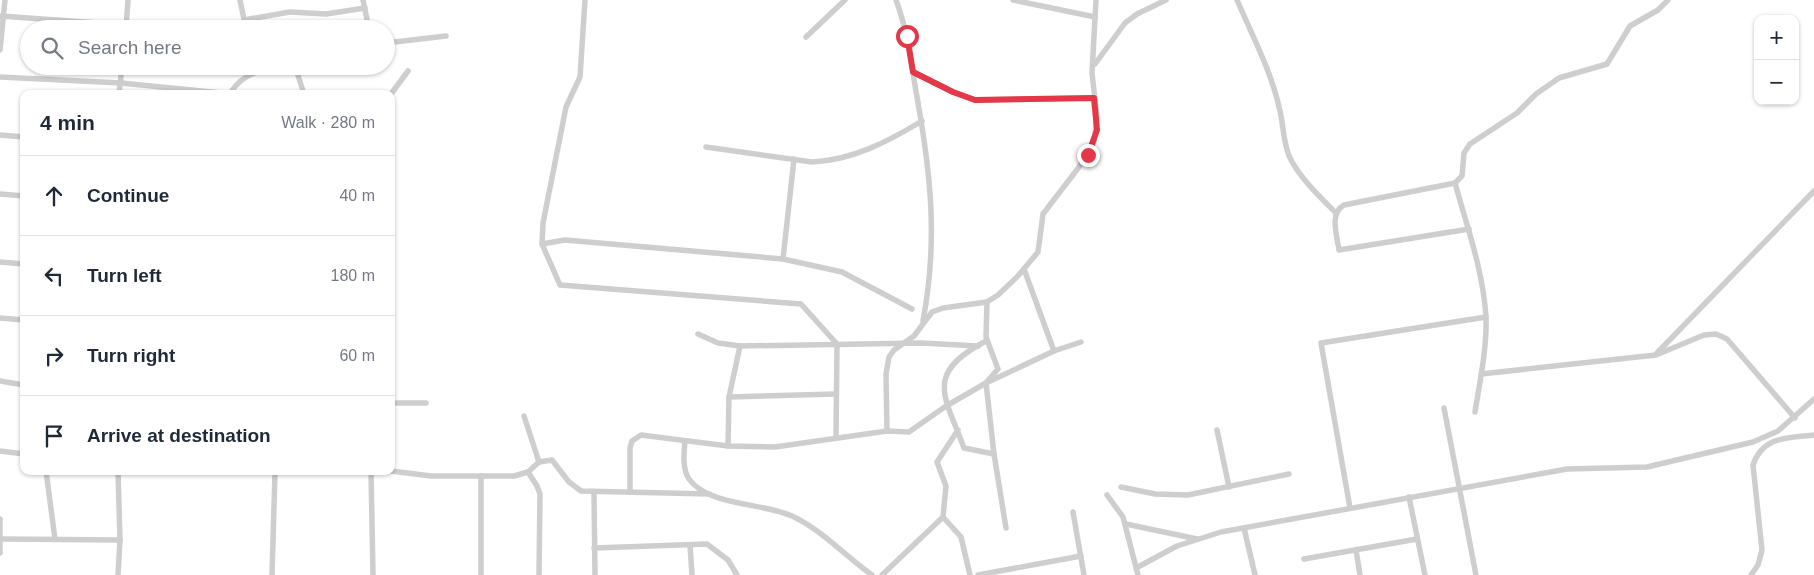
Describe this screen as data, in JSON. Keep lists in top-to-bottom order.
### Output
{
  "page": {
    "map_buttons": ["+", "−"],
    "search": "Search here",
    "heading": ["4 min", "Walk · 280 m"],
    "list": [
      ["Continue", "40 m"],
      ["Turn left", "180 m"],
      ["Turn right", "60 m"],
      "Arrive at destination"
    ]
  }
}
